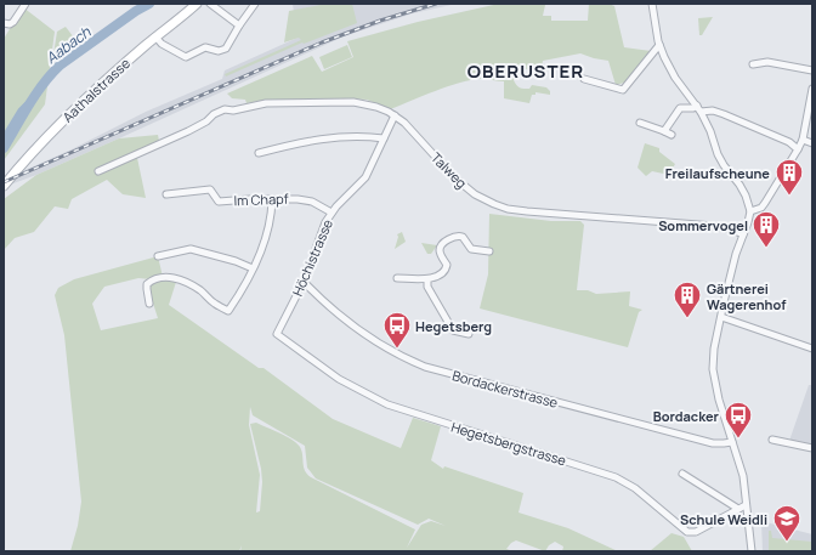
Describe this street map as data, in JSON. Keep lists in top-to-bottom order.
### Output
{
  "streets": {
    "main road": ["Aathalstrasse"],
    "street": [
      "Talweg",
      "Im Chapf",
      "Höchistrasse",
      "Bordackerstrasse",
      "Hegetsbergstrasse"
    ]
  },
  "crossings": [
    ["Talweg", "Höchistrasse"],
    ["Im Chapf", "Höchistrasse"],
    ["Höchistrasse", "Bordackerstrasse"],
    ["Höchistrasse", "Hegetsbergstrasse"]
  ],
  "districts": ["OBERUSTER"],
  "water": ["Aabach"],
  "places": {
    "building": ["Freilaufscheune", "Sommervogel", "Gärtnerei Wagerenhof"],
    "bus stop": ["Hegetsberg", "Bordacker"],
    "school or university": ["Schule Weidli"]
  }
}
